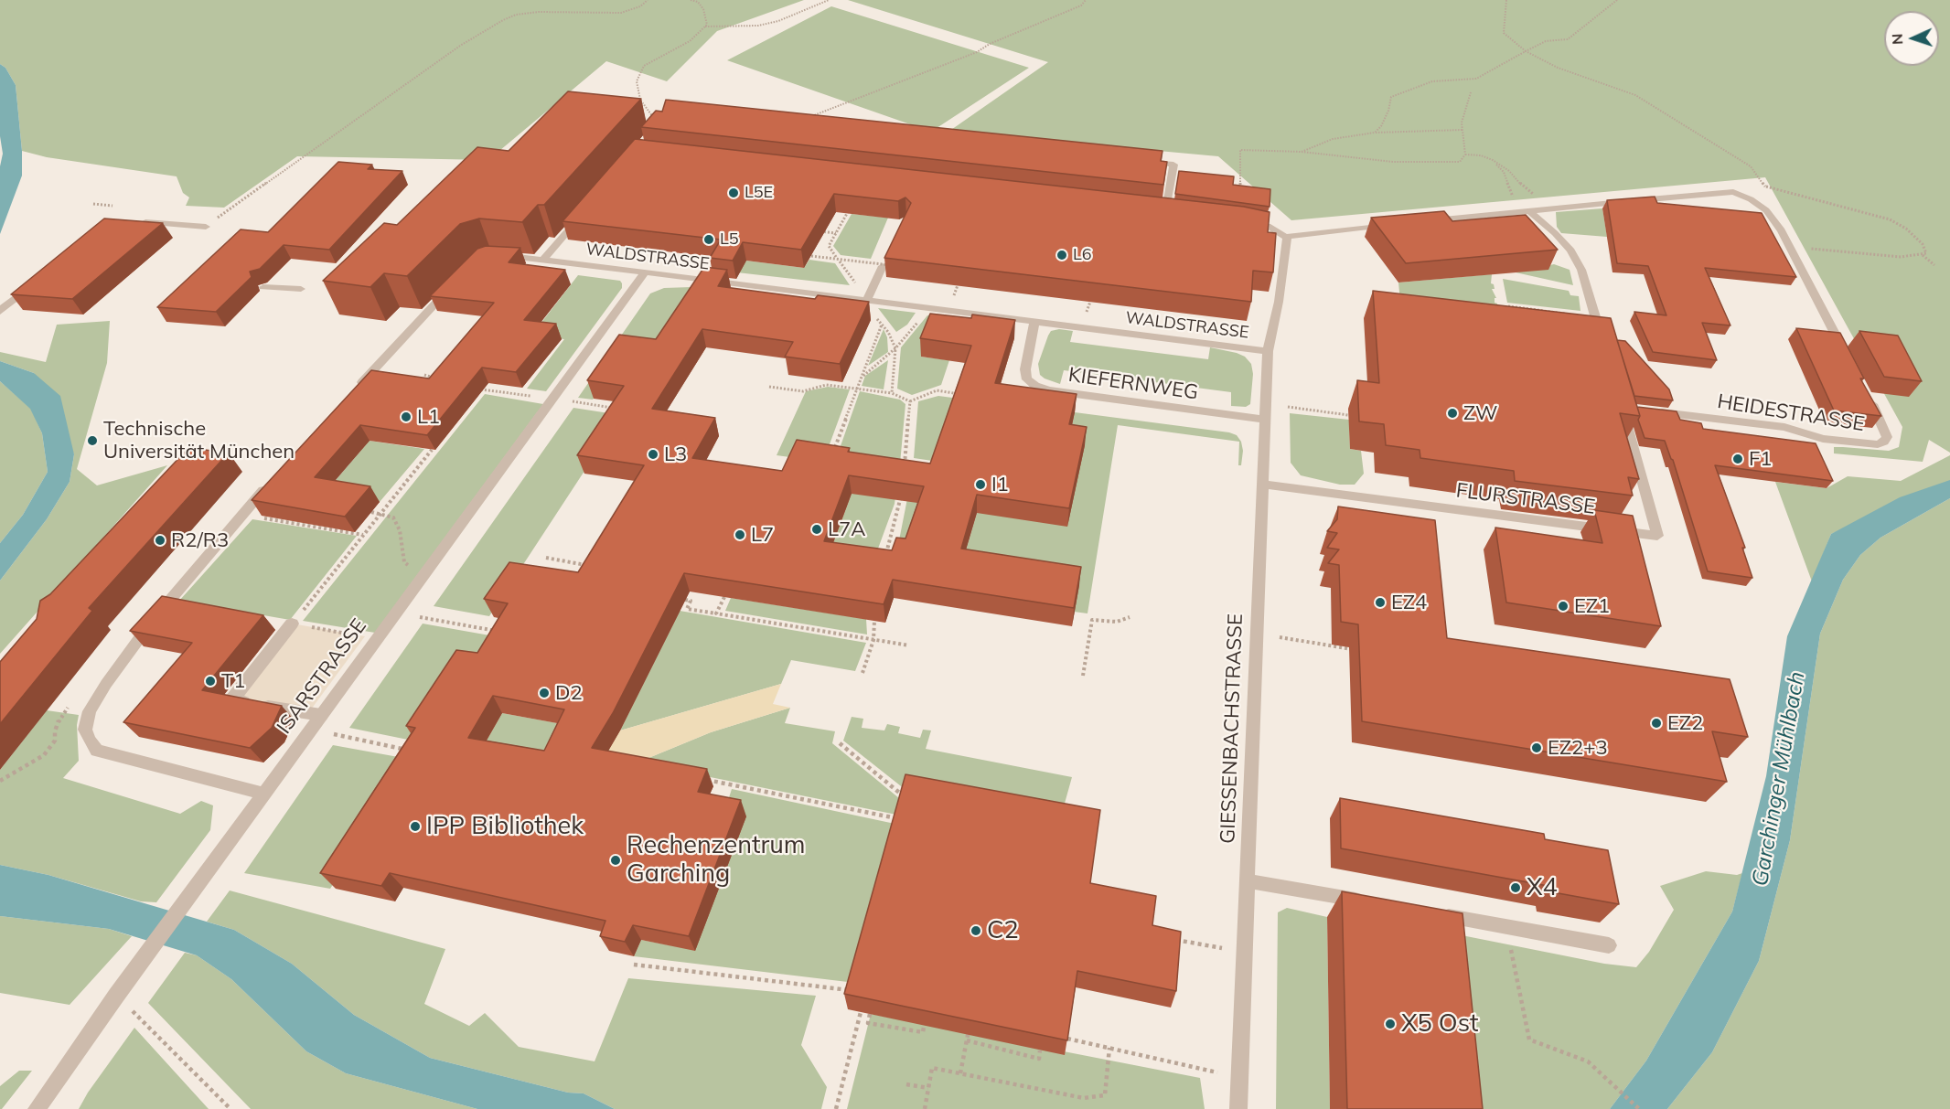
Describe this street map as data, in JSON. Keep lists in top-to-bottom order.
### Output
{
  "streets": {
    "lane": [
      "WALDSTRASSE",
      "KIEFERNWEG",
      "HEIDESTRASSE",
      "FLURSTRASSE",
      "ISARSTRASSE",
      "GIESSENBACHSTRASSE"
    ]
  },
  "crossings": [
    ["WALDSTRASSE", "KIEFERNWEG"],
    ["WALDSTRASSE", "ISARSTRASSE"],
    ["WALDSTRASSE", "GIESSENBACHSTRASSE"],
    ["KIEFERNWEG", "GIESSENBACHSTRASSE"],
    ["FLURSTRASSE", "GIESSENBACHSTRASSE"]
  ],
  "water": ["Garchinger Mühlbach"],
  "places": [
    "L5E",
    "L5",
    "L6",
    "ZW",
    "L1",
    "Technische Universität München",
    "L3",
    "F1",
    "I1",
    "L7A",
    "L7",
    "R2/R3",
    "EZ4",
    "EZ1",
    "T1",
    "D2",
    "EZ2",
    "EZ2+3",
    "IPP Bibliothek",
    "Rechenzentrum Garching",
    "X4",
    "C2",
    "X5 Ost"
  ],
  "north": "left"
}
